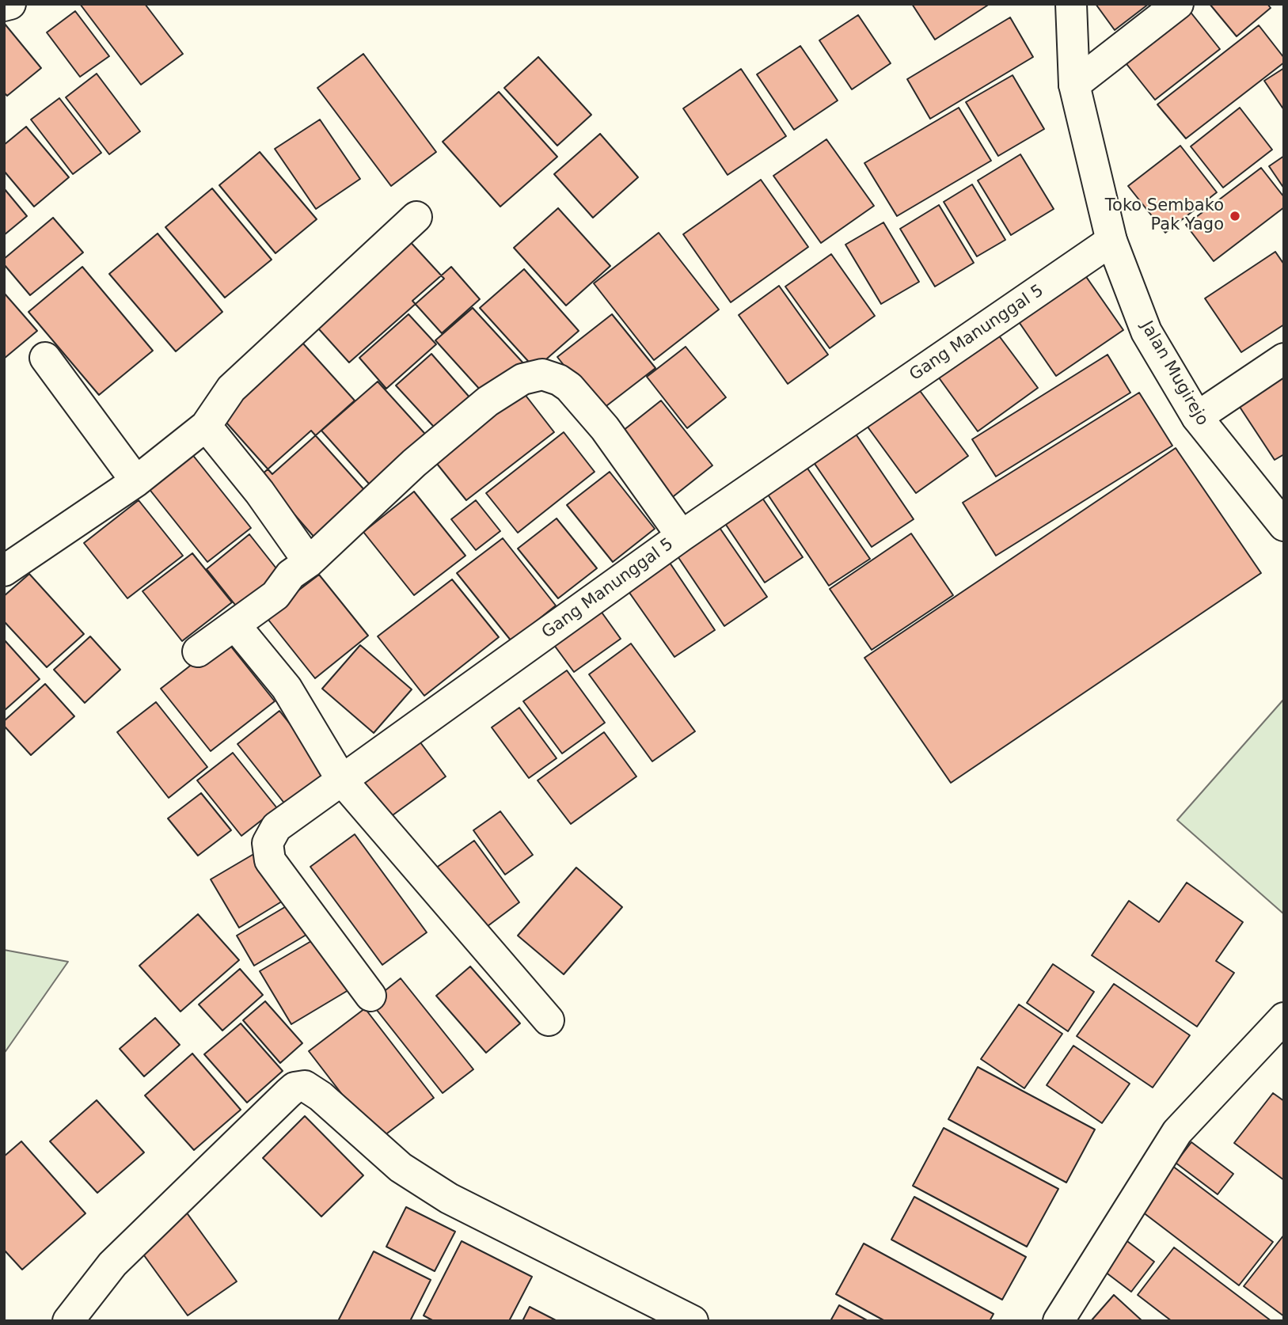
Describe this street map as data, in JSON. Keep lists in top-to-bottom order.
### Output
{
  "streets": {
    "street": ["Gang Manunggal 5", "Jalan Mugirejo"]
  },
  "crossings": [
    ["Gang Manunggal 5", "Jalan Mugirejo"]
  ],
  "places": ["Toko Sembako Pak Yago"]
}
